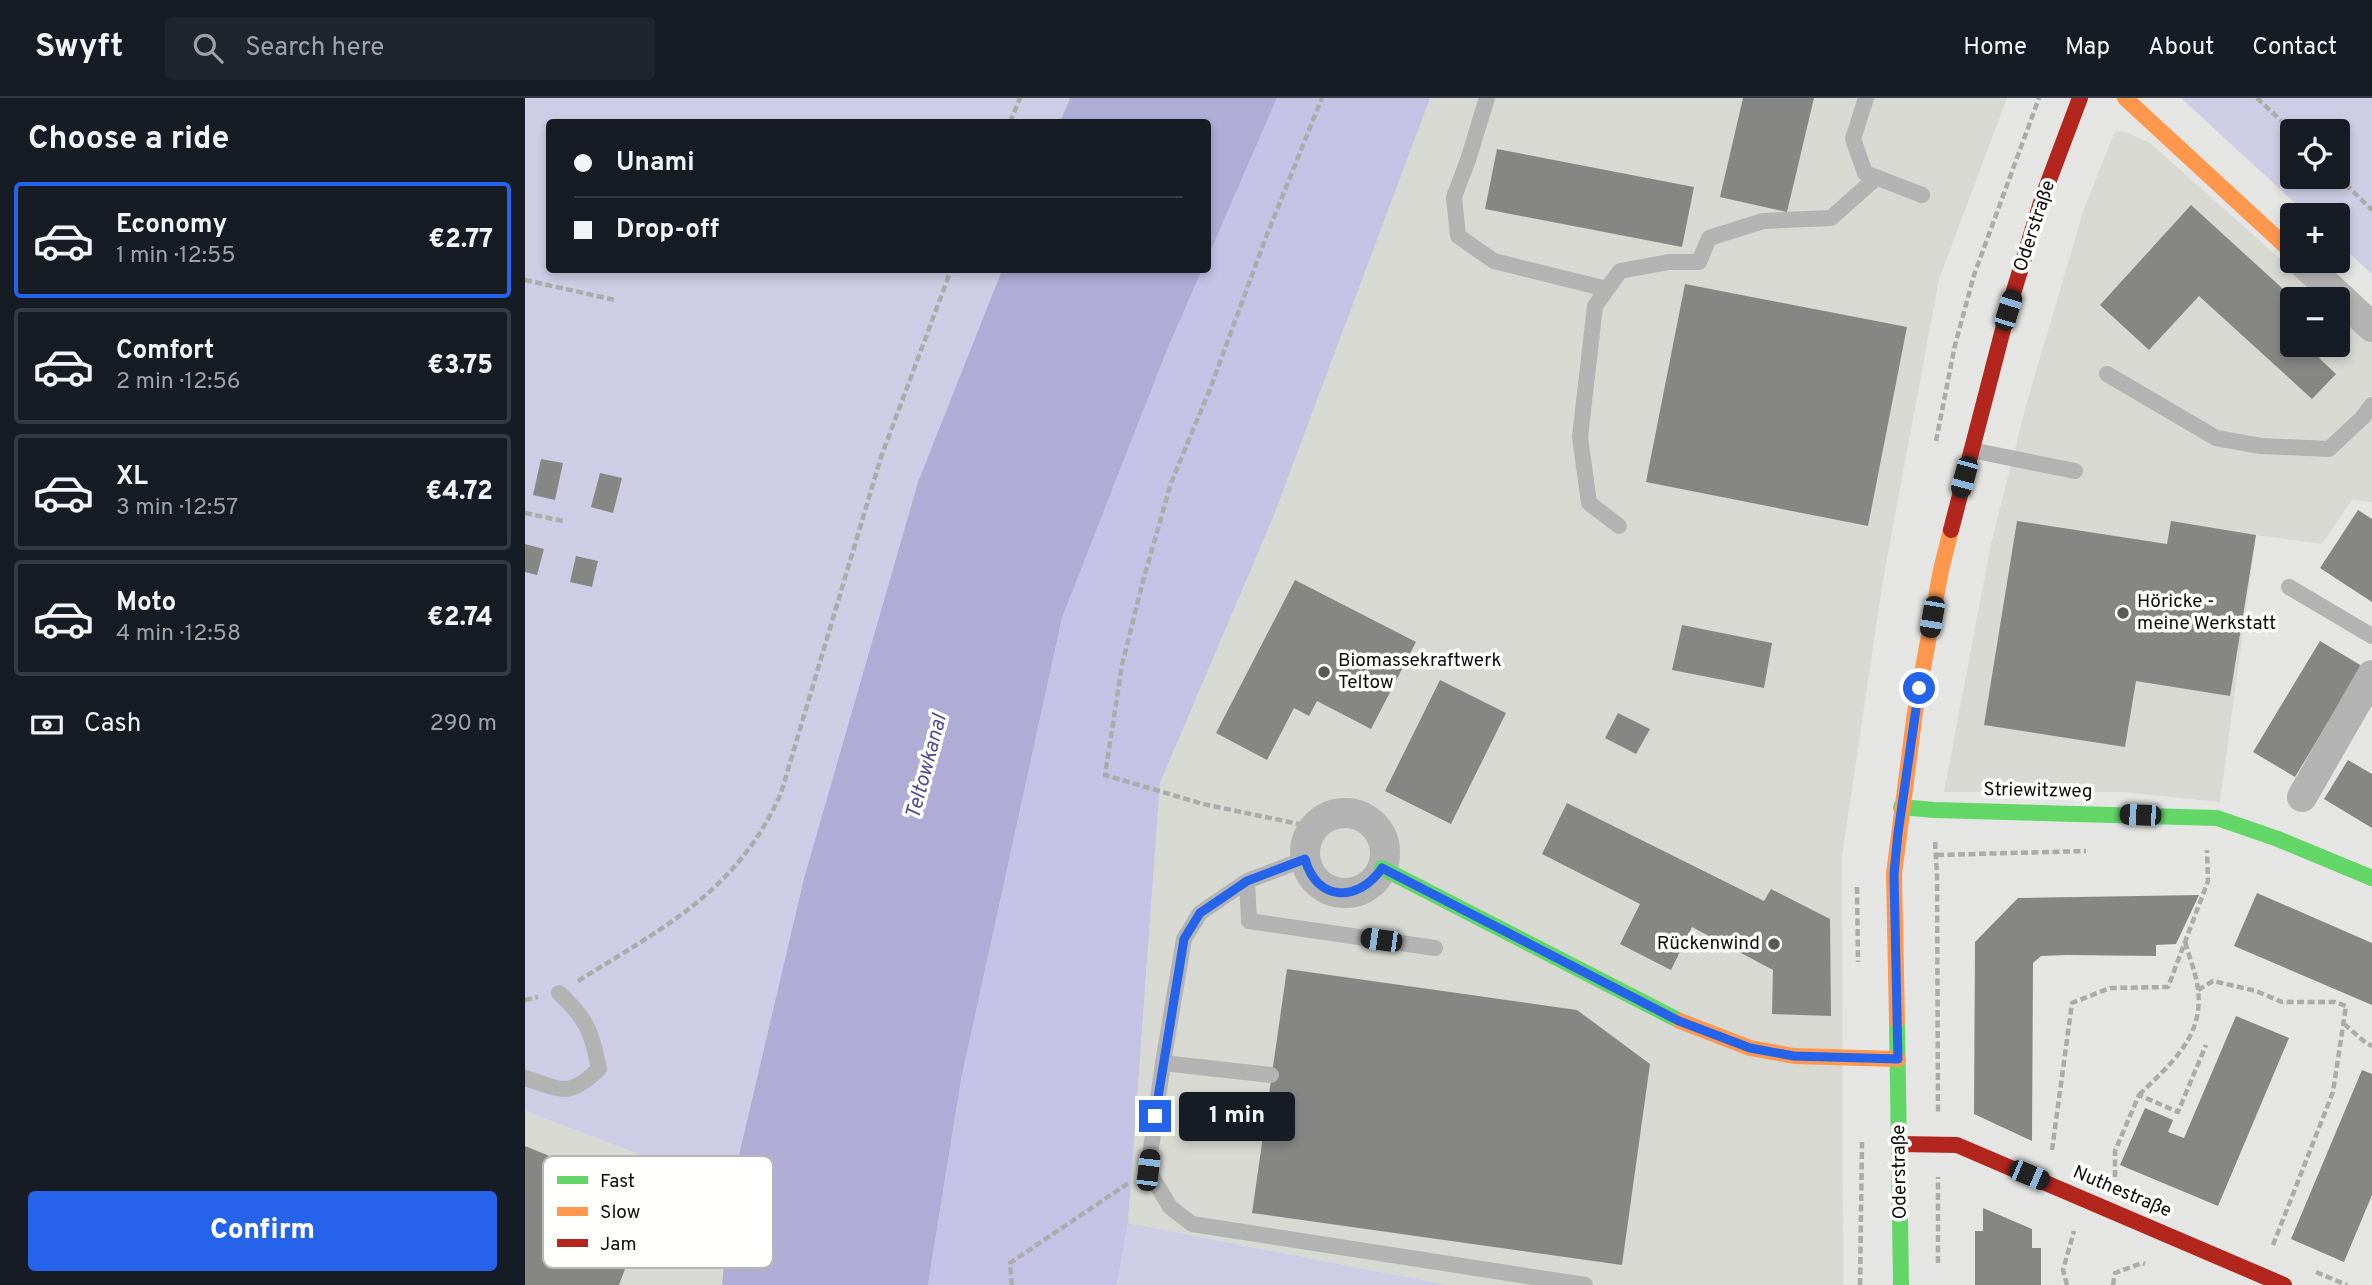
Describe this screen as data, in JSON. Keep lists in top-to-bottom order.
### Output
{
  "streets": {
    "street": ["Oderstraße", "Striewitzweg", "Nuthestraße"]
  },
  "crossings": [
    ["Oderstraße", "Striewitzweg"],
    ["Oderstraße", "Nuthestraße"]
  ],
  "water": ["Teltowkanal"],
  "places": ["Höricke - meine Werkstatt", "Biomassekraftwerk Teltow", "Rückenwind"],
  "legend": ["Fast", "Slow", "Jam"],
  "page": {
    "header": "Swyft",
    "search": "Search here",
    "nav": [
      "Home",
      "Map",
      "About",
      "Contact"
    ],
    "heading": "Choose a ride",
    "map_buttons": ["+", "−"],
    "banner": ["Unami", "Drop-off"],
    "list": [
      {
        "name": "Economy",
        "note": "1 min · 12:55",
        "value": "€2.77"
      },
      {
        "name": "Comfort",
        "note": "2 min · 12:56",
        "value": "€3.75"
      },
      {
        "name": "XL",
        "note": "3 min · 12:57",
        "value": "€4.72"
      },
      {
        "name": "Moto",
        "note": "4 min · 12:58",
        "value": "€2.74"
      }
    ],
    "pay": ["Cash", "290 m"],
    "bubble": "1 min",
    "buttons": "Confirm"
  }
}
